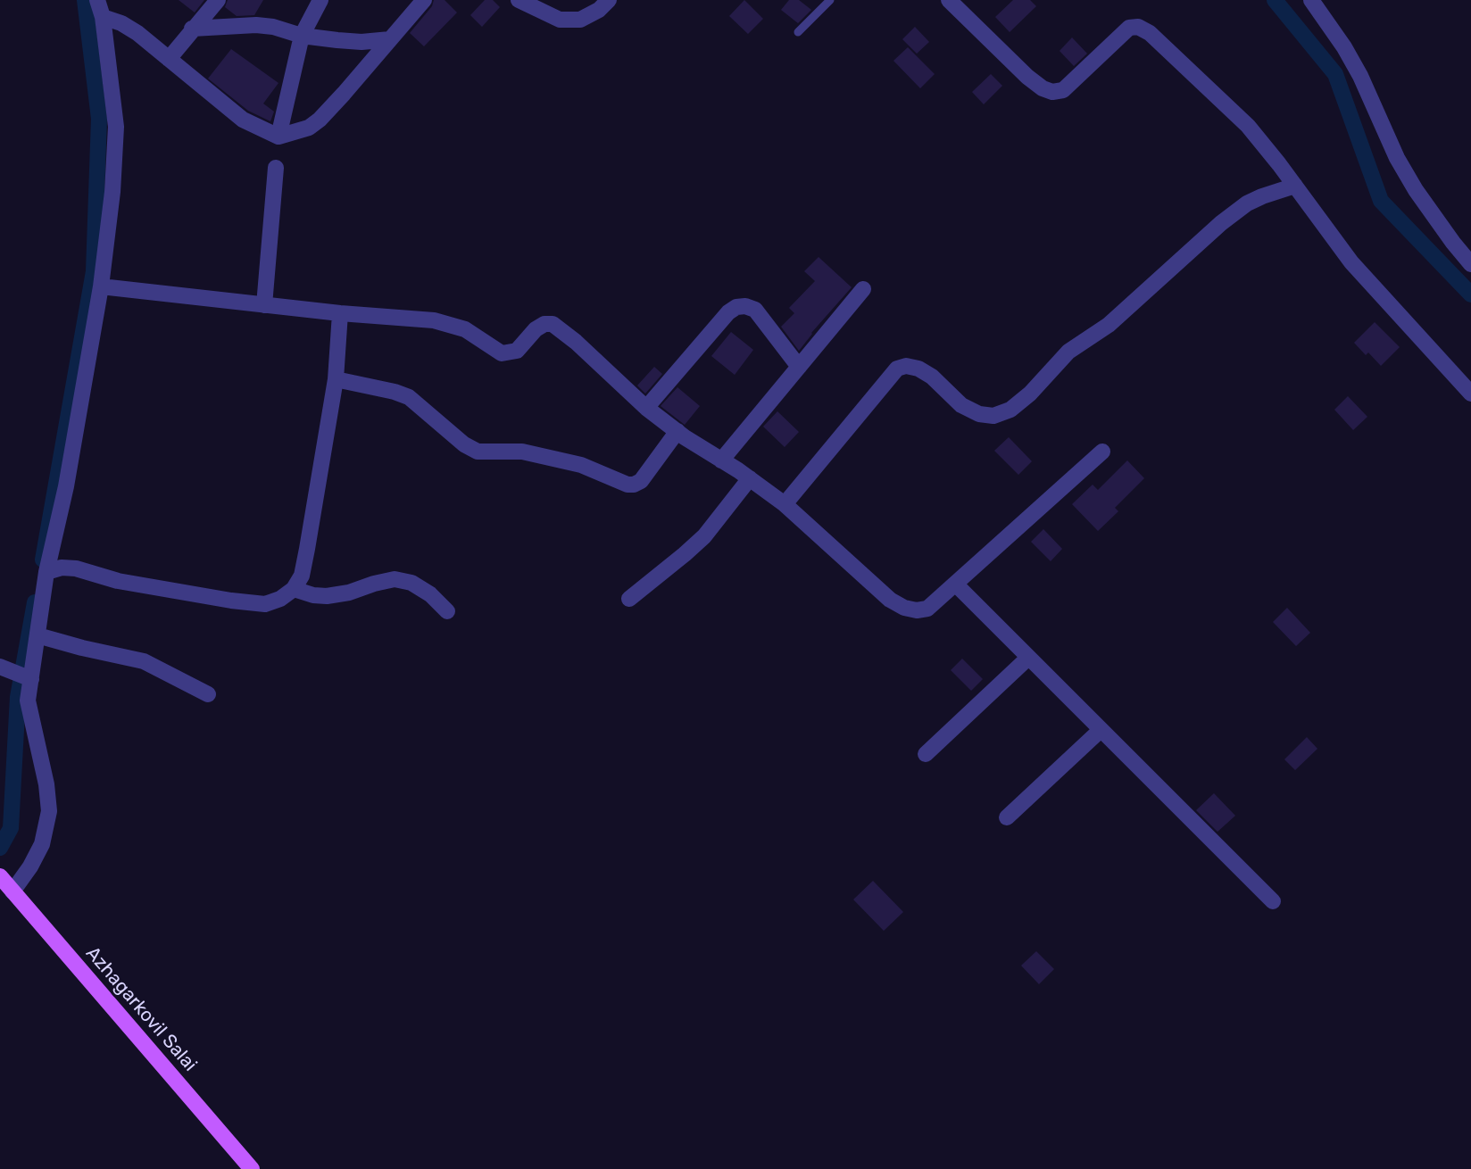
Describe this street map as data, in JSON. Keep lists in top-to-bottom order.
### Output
{
  "streets": {
    "main road": ["Azhagarkovil Salai"]
  }
}
